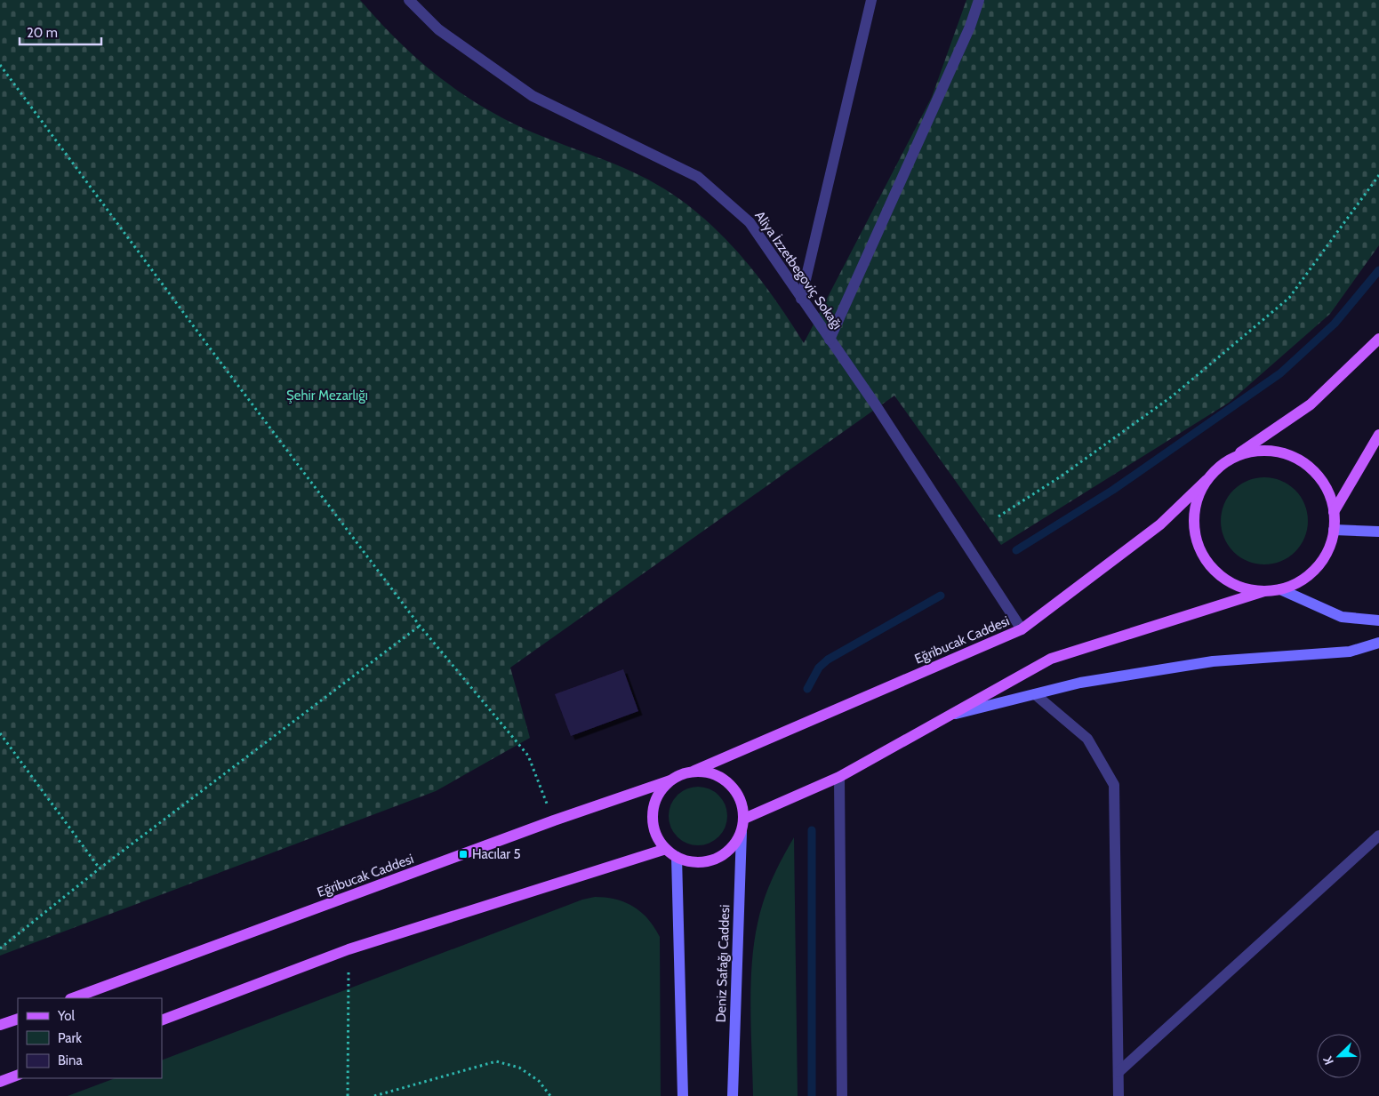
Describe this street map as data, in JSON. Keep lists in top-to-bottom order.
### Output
{
  "streets": {
    "main road": ["Eğribucak Caddesi"],
    "street": ["Aliya İzzetbegoviç Sokağı", "Deniz Safağı Caddesi"]
  },
  "crossings": [
    ["Aliya İzzetbegoviç Sokağı", "Eğribucak Caddesi"],
    ["Eğribucak Caddesi", "Deniz Safağı Caddesi"]
  ],
  "parks": ["Şehir Mezarlığı"],
  "places": {
    "transit": ["Hacılar 5"]
  },
  "legend": ["Yol", "Park", "Bina"],
  "scale_bar": "20 m",
  "north": "bottom left"
}
